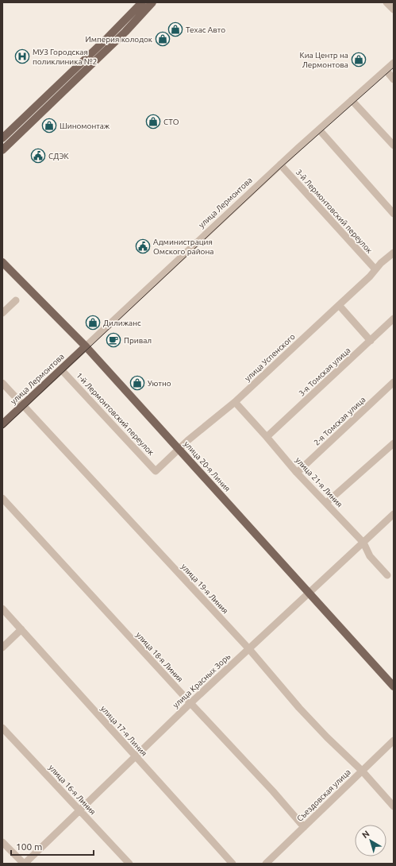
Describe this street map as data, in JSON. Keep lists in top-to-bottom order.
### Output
{
  "streets": {
    "main road": ["улица Лермонтова", "улица 20-я Линия"],
    "street": [
      "3-й Лермонтовский переулок",
      "улица Успенского",
      "3-я Томская улица",
      "1-й Лермонтовский переулок",
      "2-я Томская улица",
      "улица 21-я Линия",
      "улица 19-я Линия",
      "улица 18-я Линия",
      "улица Красных Зорь",
      "улица 17-я Линия",
      "улица 16-я Линия",
      "Съездовская улица"
    ]
  },
  "crossings": [
    ["улица Лермонтова", "3-й Лермонтовский переулок"],
    ["улица Лермонтова", "1-й Лермонтовский переулок"],
    ["улица Лермонтова", "улица 20-я Линия"],
    ["улица Лермонтова", "улица 19-я Линия"],
    ["3-й Лермонтовский переулок", "улица Успенского"],
    ["улица Успенского", "1-й Лермонтовский переулок"],
    ["улица Успенского", "улица 20-я Линия"],
    ["улица Успенского", "улица 21-я Линия"],
    ["3-я Томская улица", "улица 21-я Линия"],
    ["2-я Томская улица", "улица 21-я Линия"],
    ["улица 20-я Линия", "улица Красных Зорь"],
    ["улица 21-я Линия", "улица Красных Зорь"],
    ["улица 19-я Линия", "улица Красных Зорь"],
    ["улица 19-я Линия", "Съездовская улица"],
    ["улица 18-я Линия", "улица Красных Зорь"],
    ["улица 18-я Линия", "Съездовская улица"],
    ["улица Красных Зорь", "улица 17-я Линия"],
    ["улица Красных Зорь", "улица 16-я Линия"]
  ],
  "places": {
    "shop": [
      "Техас Авто",
      "Империя колодок",
      "Киа Центр на Лермонтова",
      "СТО",
      "Шиномонтаж",
      "Дилижанс",
      "Уютно"
    ],
    "hospital": ["МУЗ Городская поликлиника №2"],
    "public building": ["СДЭК", "Администрация Омского района"],
    "cafe": ["Привал"]
  },
  "scale_bar": "100 m",
  "north": "top left"
}
